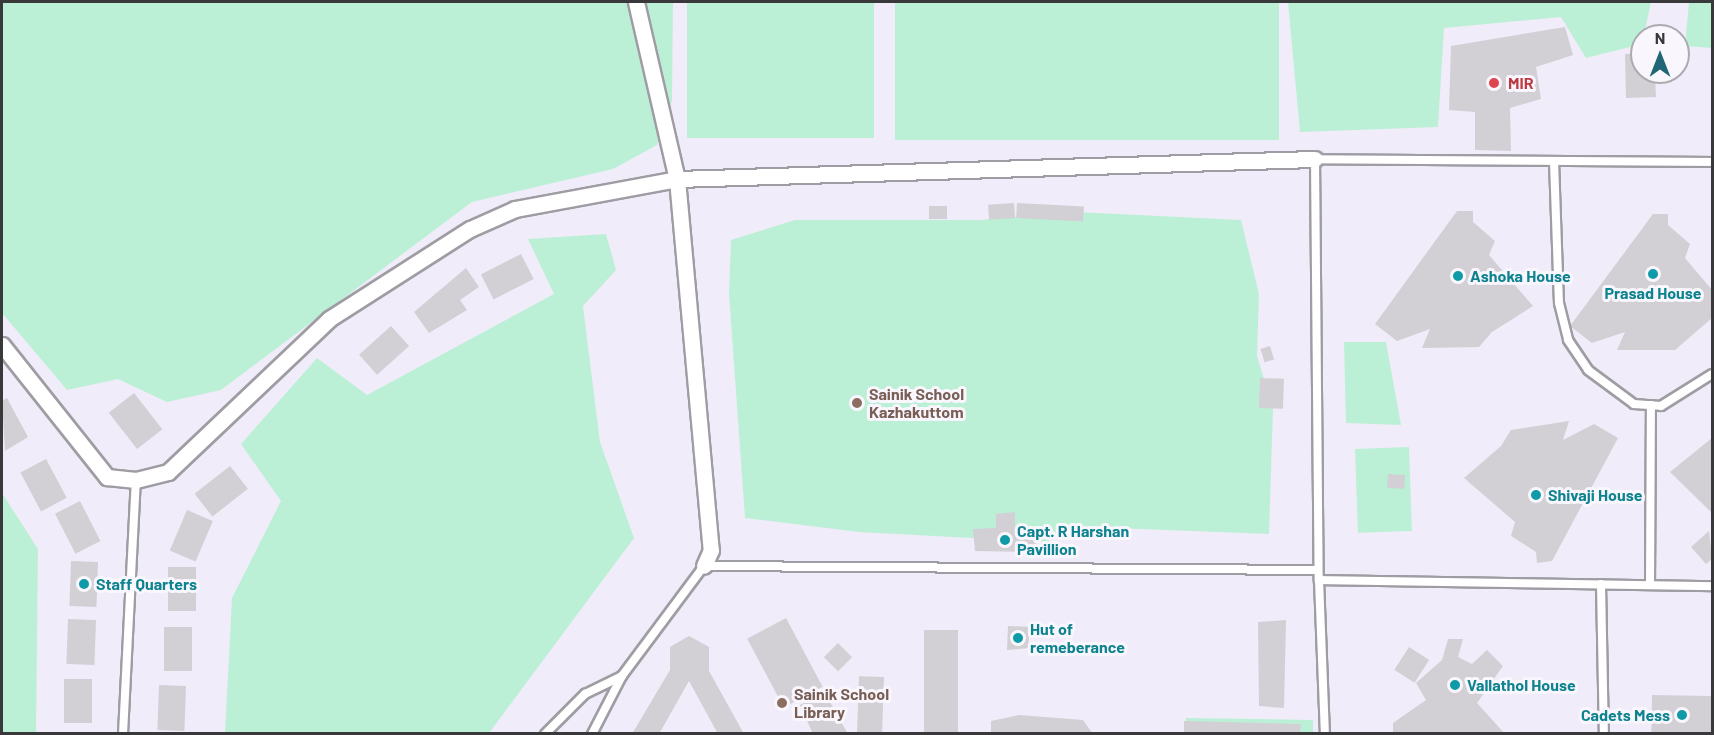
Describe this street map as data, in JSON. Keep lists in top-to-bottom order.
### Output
{
  "places": [
    "MIR",
    "Prasad House",
    "Ashoka House",
    "Sainik School Kazhakuttom",
    "Shivaji House",
    "Capt. R Harshan Pavillion",
    "Staff Quarters",
    "Hut of remeberance",
    "Vallathol House",
    "Sainik School Library",
    "Cadets Mess"
  ],
  "north": "top"
}
